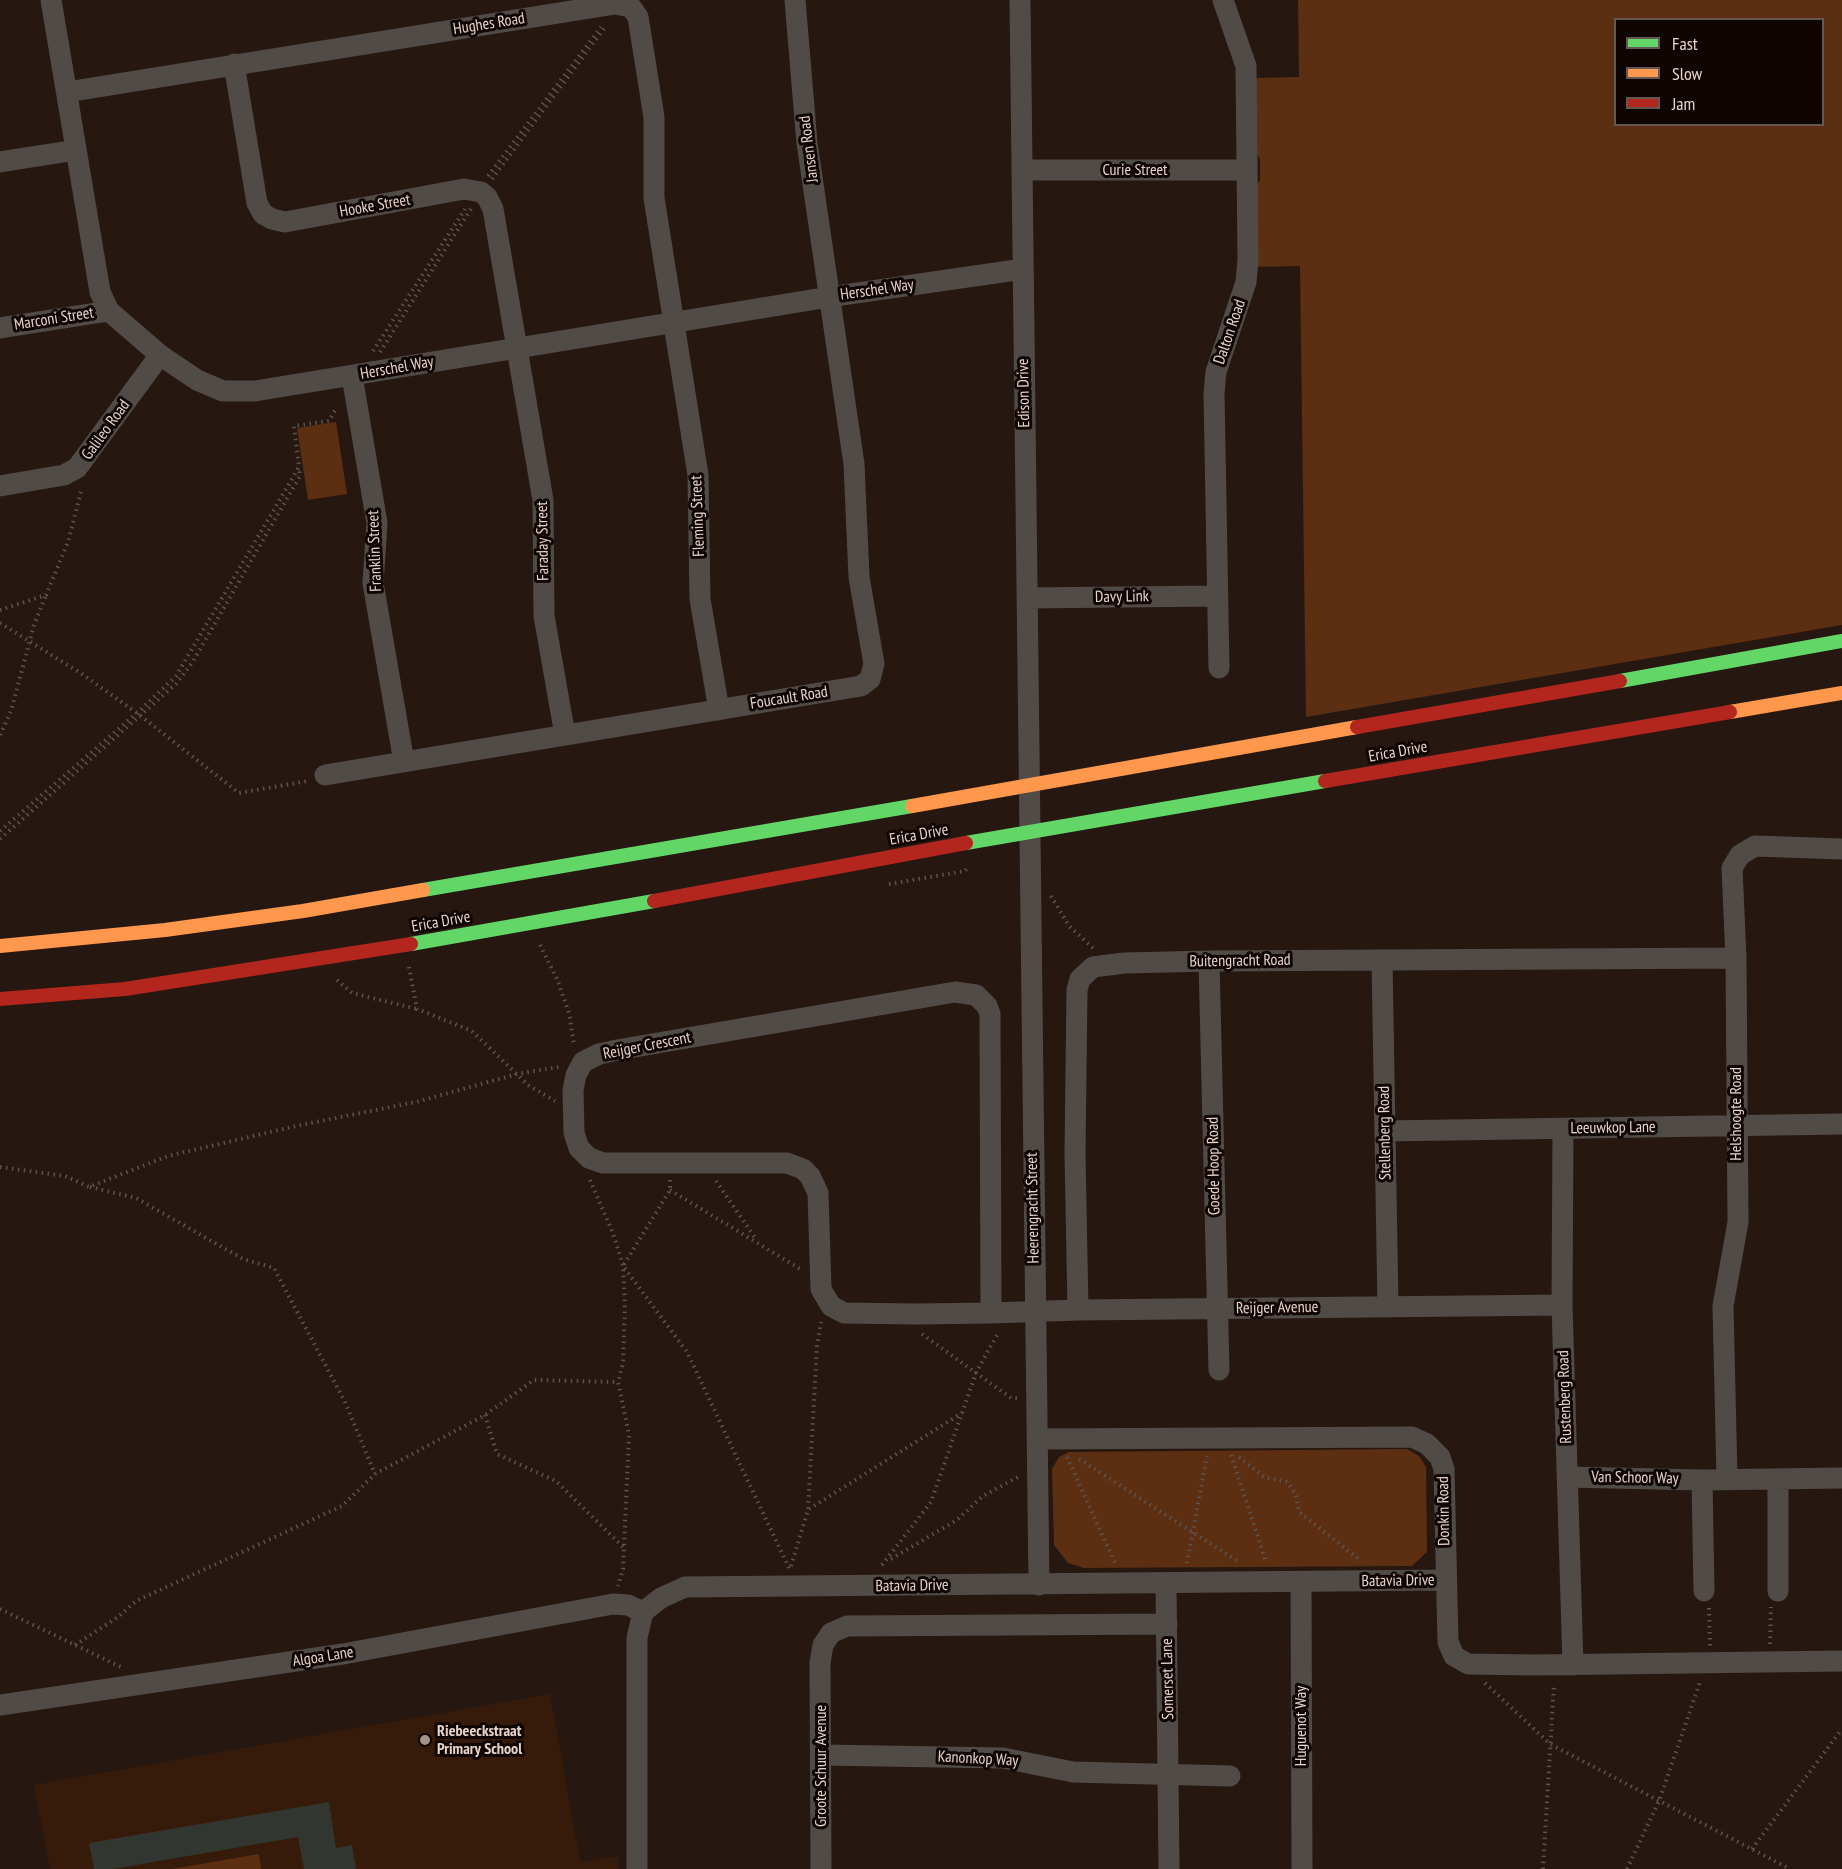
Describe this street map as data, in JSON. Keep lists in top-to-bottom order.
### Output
{
  "streets": {
    "main road": ["Erica Drive"],
    "street": [
      "Hughes Road",
      "Jansen Road",
      "Curie Street",
      "Hooke Street",
      "Herschel Way",
      "Marconi Street",
      "Dalton Road",
      "Edison Drive",
      "Galileo Road",
      "Fleming Street",
      "Faraday Street",
      "Franklin Street",
      "Davy Link",
      "Foucault Road",
      "Buitengracht Road",
      "Reijger Crescent",
      "Helshoogte Road",
      "Leeuwkop Lane",
      "Stellenberg Road",
      "Goede Hoop Road",
      "Heerengracht Street",
      "Reijger Avenue",
      "Rustenberg Road",
      "Van Schoor Way",
      "Donkin Road",
      "Batavia Drive",
      "Algoa Lane",
      "Somerset Lane",
      "Huguenot Way",
      "Kanonkop Way",
      "Groote Schuur Avenue"
    ]
  },
  "crossings": [
    ["Hughes Road", "Hooke Street"],
    ["Hughes Road", "Herschel Way"],
    ["Hughes Road", "Fleming Street"],
    ["Jansen Road", "Herschel Way"],
    ["Jansen Road", "Foucault Road"],
    ["Curie Street", "Dalton Road"],
    ["Curie Street", "Edison Drive"],
    ["Hooke Street", "Herschel Way"],
    ["Hooke Street", "Faraday Street"],
    ["Herschel Way", "Marconi Street"],
    ["Herschel Way", "Edison Drive"],
    ["Herschel Way", "Galileo Road"],
    ["Herschel Way", "Fleming Street"],
    ["Herschel Way", "Faraday Street"],
    ["Herschel Way", "Franklin Street"],
    ["Herschel Way", "Foucault Road"],
    ["Dalton Road", "Davy Link"],
    ["Edison Drive", "Davy Link"],
    ["Edison Drive", "Erica Drive"],
    ["Edison Drive", "Heerengracht Street"],
    ["Fleming Street", "Foucault Road"],
    ["Faraday Street", "Foucault Road"],
    ["Franklin Street", "Foucault Road"],
    ["Erica Drive", "Heerengracht Street"],
    ["Buitengracht Road", "Helshoogte Road"],
    ["Buitengracht Road", "Stellenberg Road"],
    ["Buitengracht Road", "Goede Hoop Road"],
    ["Buitengracht Road", "Reijger Avenue"],
    ["Reijger Crescent", "Reijger Avenue"],
    ["Helshoogte Road", "Leeuwkop Lane"],
    ["Helshoogte Road", "Van Schoor Way"],
    ["Leeuwkop Lane", "Stellenberg Road"],
    ["Leeuwkop Lane", "Rustenberg Road"],
    ["Stellenberg Road", "Reijger Avenue"],
    ["Goede Hoop Road", "Reijger Avenue"],
    ["Heerengracht Street", "Reijger Avenue"],
    ["Heerengracht Street", "Donkin Road"],
    ["Heerengracht Street", "Batavia Drive"],
    ["Reijger Avenue", "Rustenberg Road"],
    ["Rustenberg Road", "Van Schoor Way"],
    ["Donkin Road", "Batavia Drive"],
    ["Batavia Drive", "Algoa Lane"],
    ["Batavia Drive", "Somerset Lane"],
    ["Batavia Drive", "Huguenot Way"],
    ["Somerset Lane", "Kanonkop Way"],
    ["Somerset Lane", "Groote Schuur Avenue"],
    ["Kanonkop Way", "Groote Schuur Avenue"]
  ],
  "places": ["Riebeeckstraat Primary School"],
  "legend": ["Fast", "Slow", "Jam"]
}
